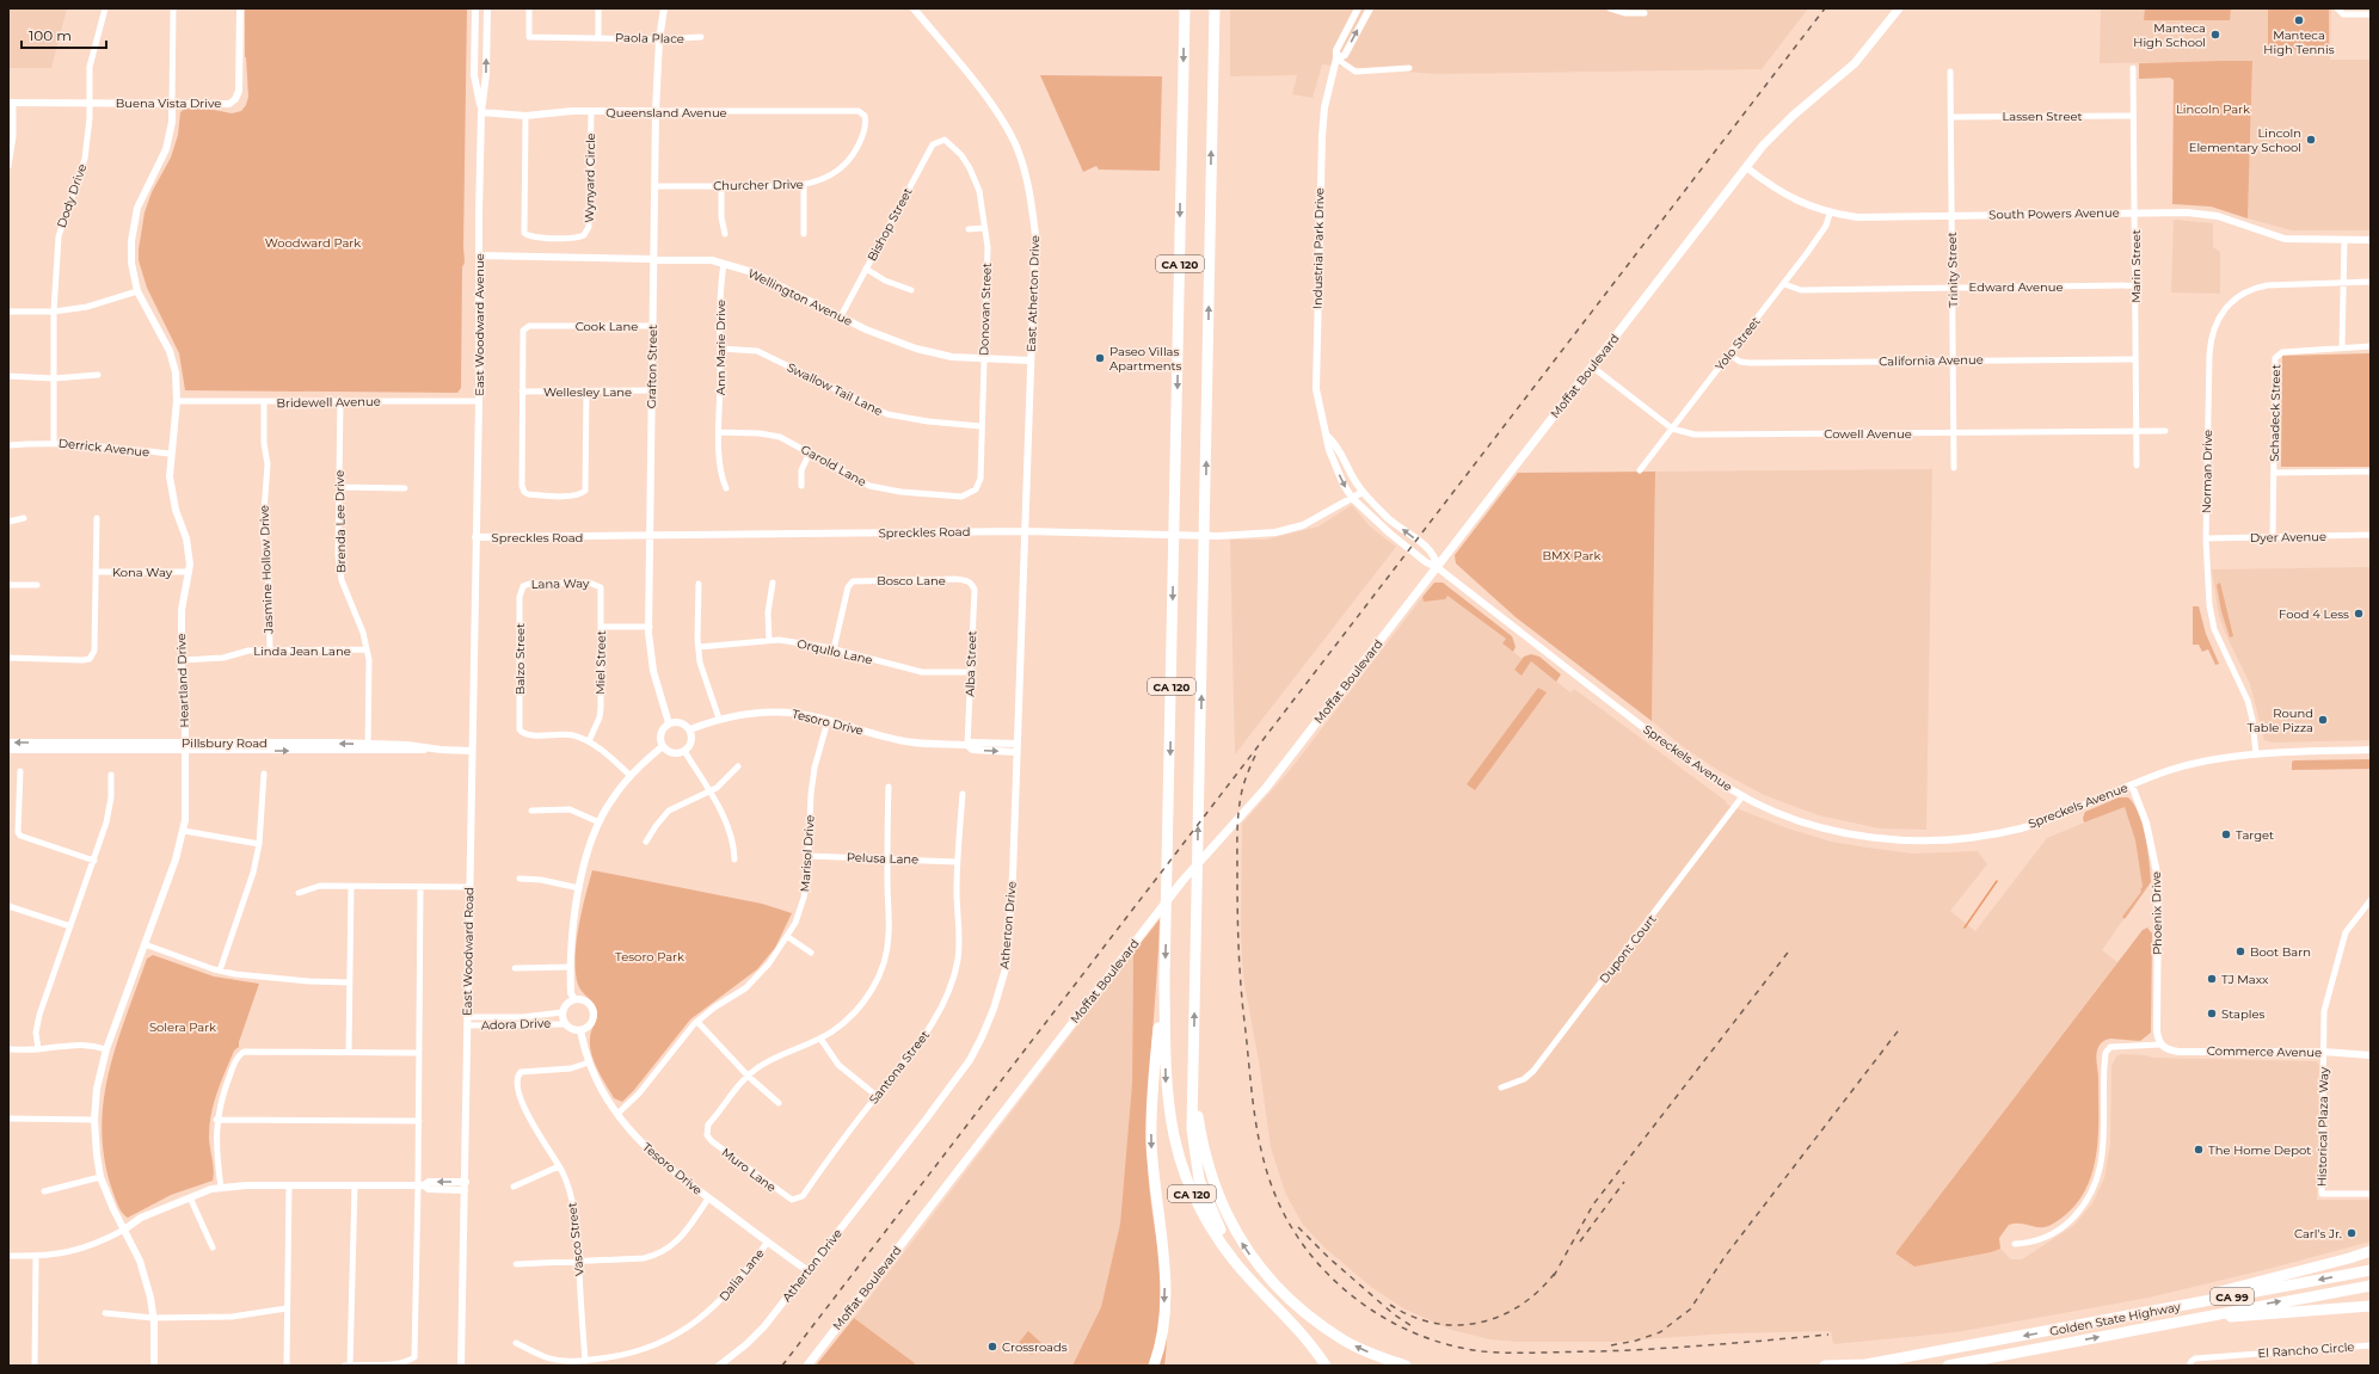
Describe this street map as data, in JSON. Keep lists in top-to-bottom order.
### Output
{
  "streets": {
    "highway": ["CA 120", "CA 99", "Golden State Highway"],
    "main road": ["Moffat Boulevard"],
    "street": [
      "Paola Place",
      "Buena Vista Drive",
      "Queensland Avenue",
      "Lassen Street",
      "Wynyard Circle",
      "Churcher Drive",
      "Dody Drive",
      "South Powers Avenue",
      "Bishop Street",
      "Industrial Park Drive",
      "Marin Street",
      "Trinity Street",
      "Edward Avenue",
      "East Atherton Drive",
      "Wellington Avenue",
      "Donovan Street",
      "East Woodward Avenue",
      "Cook Lane",
      "Yolo Street",
      "Ann Marie Drive",
      "California Avenue",
      "Grafton Street",
      "Swallow Tail Lane",
      "Wellesley Lane",
      "Bridewell Avenue",
      "Schadeck Street",
      "Cowell Avenue",
      "Derrick Avenue",
      "Garold Lane",
      "Norman Drive",
      "Brenda Lee Drive",
      "Spreckles Road",
      "Dyer Avenue",
      "Jasmine Hollow Drive",
      "Kona Way",
      "Bosco Lane",
      "Lana Way",
      "Linda Jean Lane",
      "Orqullo Lane",
      "Balzo Street",
      "Miel Street",
      "Alba Street",
      "Heartland Drive",
      "Tesoro Drive",
      "Pillsbury Road",
      "Spreckels Avenue",
      "Marisol Drive",
      "Pelusa Lane",
      "Phoenix Drive",
      "Atherton Drive",
      "Dupont Court",
      "East Woodward Road",
      "Adora Drive",
      "Commerce Avenue",
      "Santona Street",
      "Historical Plaza Way",
      "Muro Lane",
      "Vasco Street",
      "Dalia Lane",
      "El Rancho Circle"
    ]
  },
  "crossings": [
    ["Paola Place", "Grafton Street"],
    ["Buena Vista Drive", "Dody Drive"],
    ["Buena Vista Drive", "Heartland Drive"],
    ["Queensland Avenue", "Wynyard Circle"],
    ["Queensland Avenue", "Churcher Drive"],
    ["Queensland Avenue", "East Woodward Avenue"],
    ["Queensland Avenue", "Grafton Street"],
    ["Lassen Street", "Marin Street"],
    ["Lassen Street", "Trinity Street"],
    ["Churcher Drive", "Grafton Street"],
    ["Dody Drive", "Derrick Avenue"],
    ["South Powers Avenue", "Marin Street"],
    ["South Powers Avenue", "Trinity Street"],
    ["South Powers Avenue", "Yolo Street"],
    ["South Powers Avenue", "Moffat Boulevard"],
    ["Bishop Street", "Wellington Avenue"],
    ["Bishop Street", "Donovan Street"],
    ["Industrial Park Drive", "Moffat Boulevard"],
    ["Industrial Park Drive", "Spreckles Road"],
    ["Industrial Park Drive", "Spreckels Avenue"],
    ["Marin Street", "Edward Avenue"],
    ["Marin Street", "California Avenue"],
    ["Marin Street", "Cowell Avenue"],
    ["Trinity Street", "Edward Avenue"],
    ["Trinity Street", "California Avenue"],
    ["Trinity Street", "Cowell Avenue"],
    ["Edward Avenue", "Yolo Street"],
    ["East Atherton Drive", "Wellington Avenue"],
    ["East Atherton Drive", "Spreckles Road"],
    ["East Atherton Drive", "Atherton Drive"],
    ["Wellington Avenue", "Donovan Street"],
    ["Wellington Avenue", "East Woodward Avenue"],
    ["Wellington Avenue", "Ann Marie Drive"],
    ["Wellington Avenue", "Grafton Street"],
    ["Donovan Street", "Swallow Tail Lane"],
    ["Donovan Street", "Garold Lane"],
    ["East Woodward Avenue", "Bridewell Avenue"],
    ["East Woodward Avenue", "Spreckles Road"],
    ["East Woodward Avenue", "East Woodward Road"],
    ["Cook Lane", "Grafton Street"],
    ["Cook Lane", "Wellesley Lane"],
    ["Yolo Street", "California Avenue"],
    ["Yolo Street", "Cowell Avenue"],
    ["Ann Marie Drive", "Swallow Tail Lane"],
    ["Ann Marie Drive", "Garold Lane"],
    ["Grafton Street", "Wellesley Lane"],
    ["Grafton Street", "Spreckles Road"],
    ["Grafton Street", "Tesoro Drive"],
    ["Moffat Boulevard", "Cowell Avenue"],
    ["Moffat Boulevard", "Spreckels Avenue"],
    ["Bridewell Avenue", "Brenda Lee Drive"],
    ["Bridewell Avenue", "Jasmine Hollow Drive"],
    ["Bridewell Avenue", "Heartland Drive"],
    ["Schadeck Street", "Dyer Avenue"],
    ["Derrick Avenue", "Heartland Drive"],
    ["Norman Drive", "Dyer Avenue"],
    ["Norman Drive", "Spreckels Avenue"],
    ["Brenda Lee Drive", "Linda Jean Lane"],
    ["Brenda Lee Drive", "Pillsbury Road"],
    ["Spreckles Road", "Atherton Drive"],
    ["Spreckles Road", "East Woodward Road"],
    ["Jasmine Hollow Drive", "Linda Jean Lane"],
    ["Kona Way", "Heartland Drive"],
    ["Bosco Lane", "Orqullo Lane"],
    ["Bosco Lane", "Alba Street"],
    ["Lana Way", "Balzo Street"],
    ["Lana Way", "Miel Street"],
    ["Linda Jean Lane", "Heartland Drive"],
    ["Orqullo Lane", "Alba Street"],
    ["Balzo Street", "Miel Street"],
    ["Alba Street", "Tesoro Drive"],
    ["Heartland Drive", "Pillsbury Road"],
    ["Tesoro Drive", "Marisol Drive"],
    ["Tesoro Drive", "Atherton Drive"],
    ["Tesoro Drive", "Adora Drive"],
    ["Tesoro Drive", "Vasco Street"],
    ["Tesoro Drive", "Dalia Lane"],
    ["Pillsbury Road", "East Woodward Road"],
    ["Spreckels Avenue", "Phoenix Drive"],
    ["Spreckels Avenue", "Dupont Court"],
    ["Marisol Drive", "Pelusa Lane"],
    ["Pelusa Lane", "Santona Street"],
    ["Phoenix Drive", "Commerce Avenue"],
    ["East Woodward Road", "Adora Drive"],
    ["Commerce Avenue", "Historical Plaza Way"],
    ["Santona Street", "Muro Lane"],
    ["Vasco Street", "Dalia Lane"]
  ],
  "parks": [
    "Lincoln Park",
    "Woodward Park",
    "BMX Park",
    "Tesoro Park",
    "Solera Park"
  ],
  "places": [
    "Manteca High Tennis",
    "Manteca High School",
    "Lincoln Elementary School",
    "Paseo Villas Apartments",
    "Food 4 Less",
    "Round Table Pizza",
    "Target",
    "Boot Barn",
    "TJ Maxx",
    "Staples",
    "The Home Depot",
    "Carl's Jr.",
    "Crossroads"
  ],
  "scale_bar": "100 m"
}
